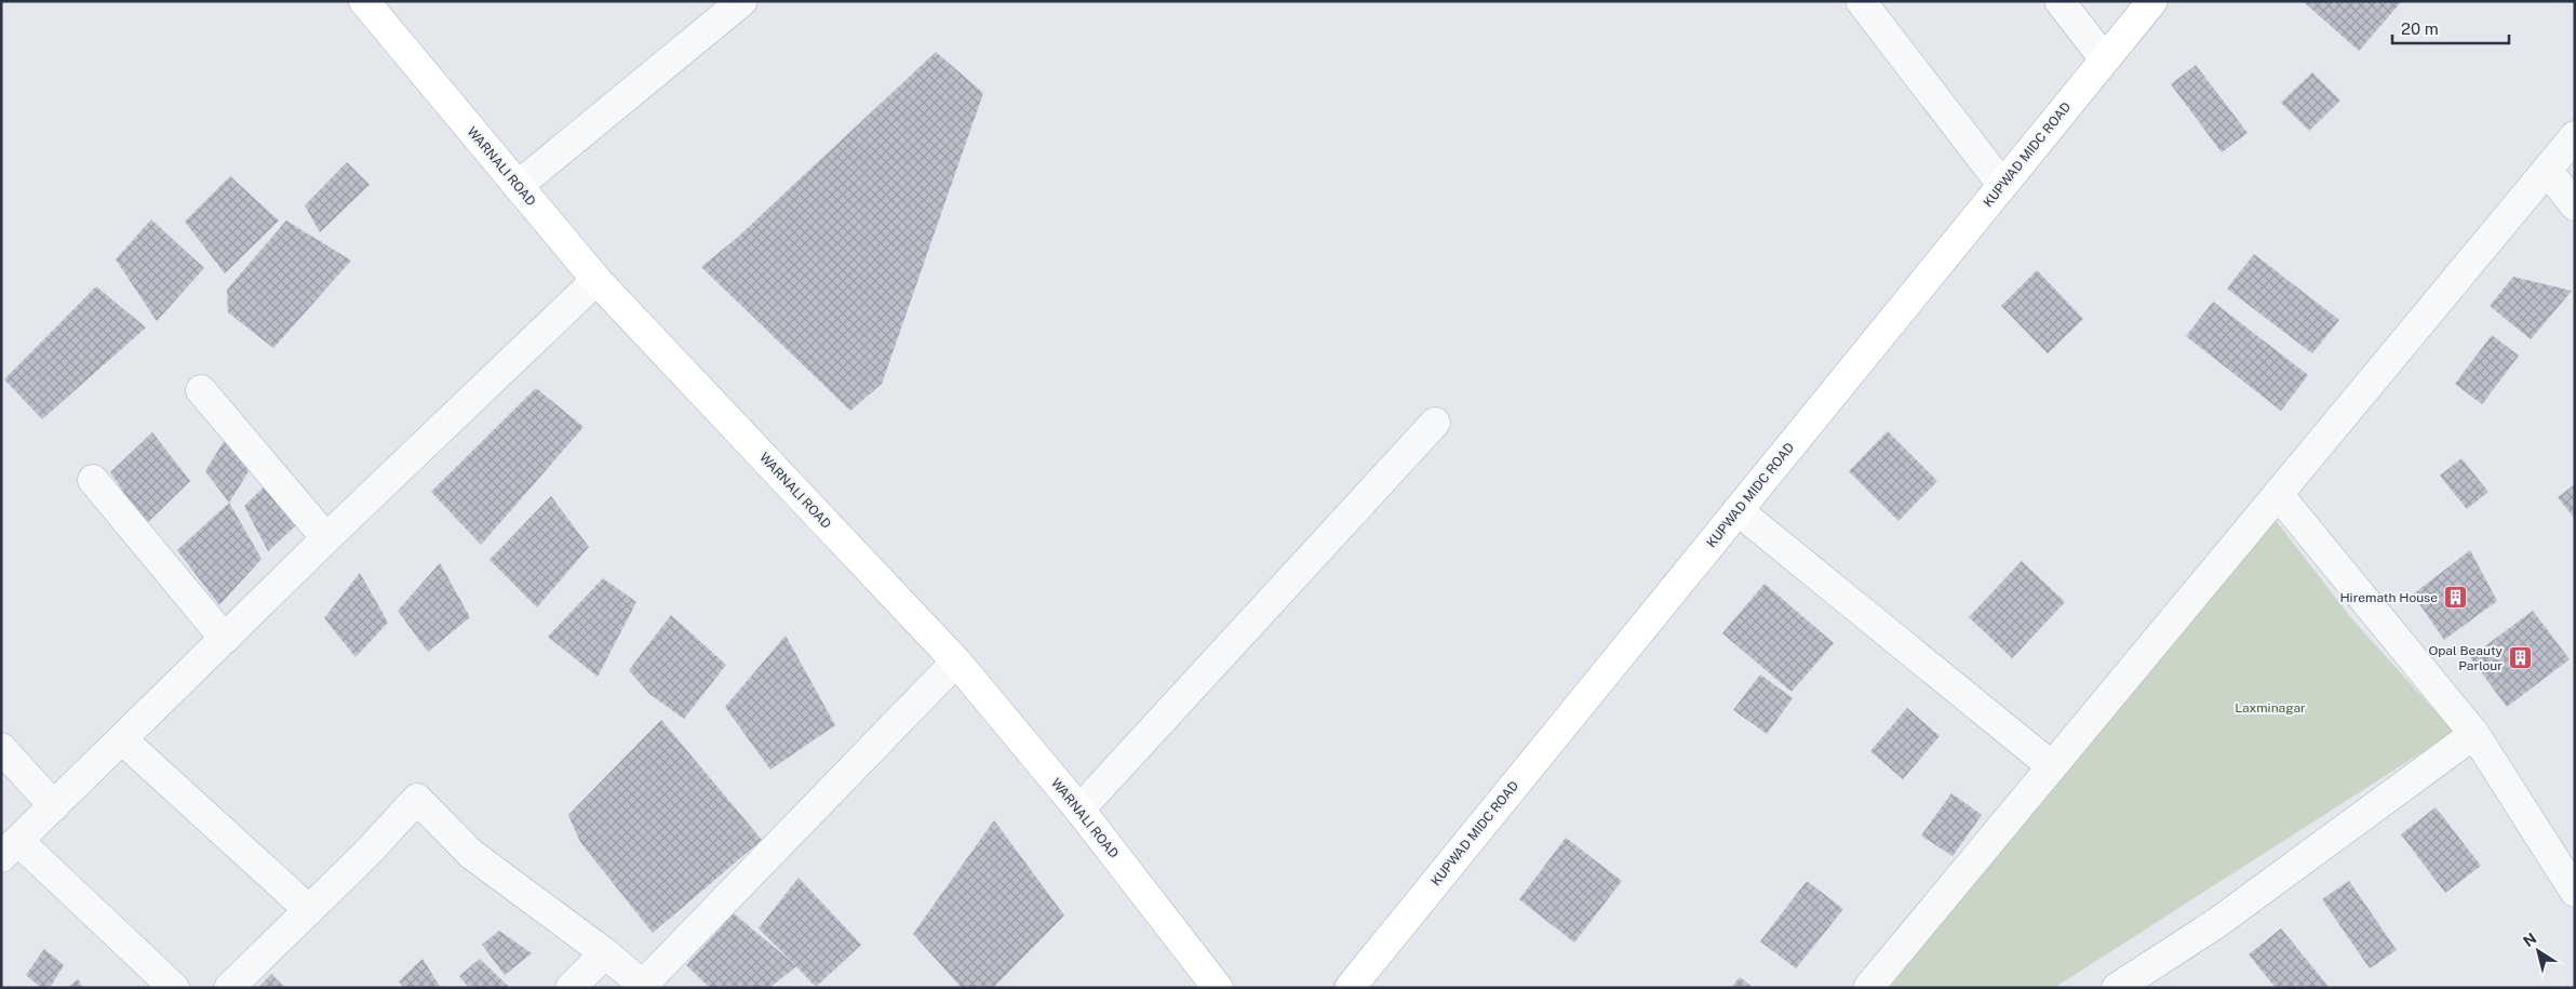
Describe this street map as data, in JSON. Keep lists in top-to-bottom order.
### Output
{
  "streets": {
    "main road": ["KUPWAD MIDC ROAD", "WARNALI ROAD"]
  },
  "parks": ["Laxminagar"],
  "places": {
    "building": ["Hiremath House", "Opal Beauty Parlour"]
  },
  "scale_bar": "20 m",
  "north": "top left"
}
